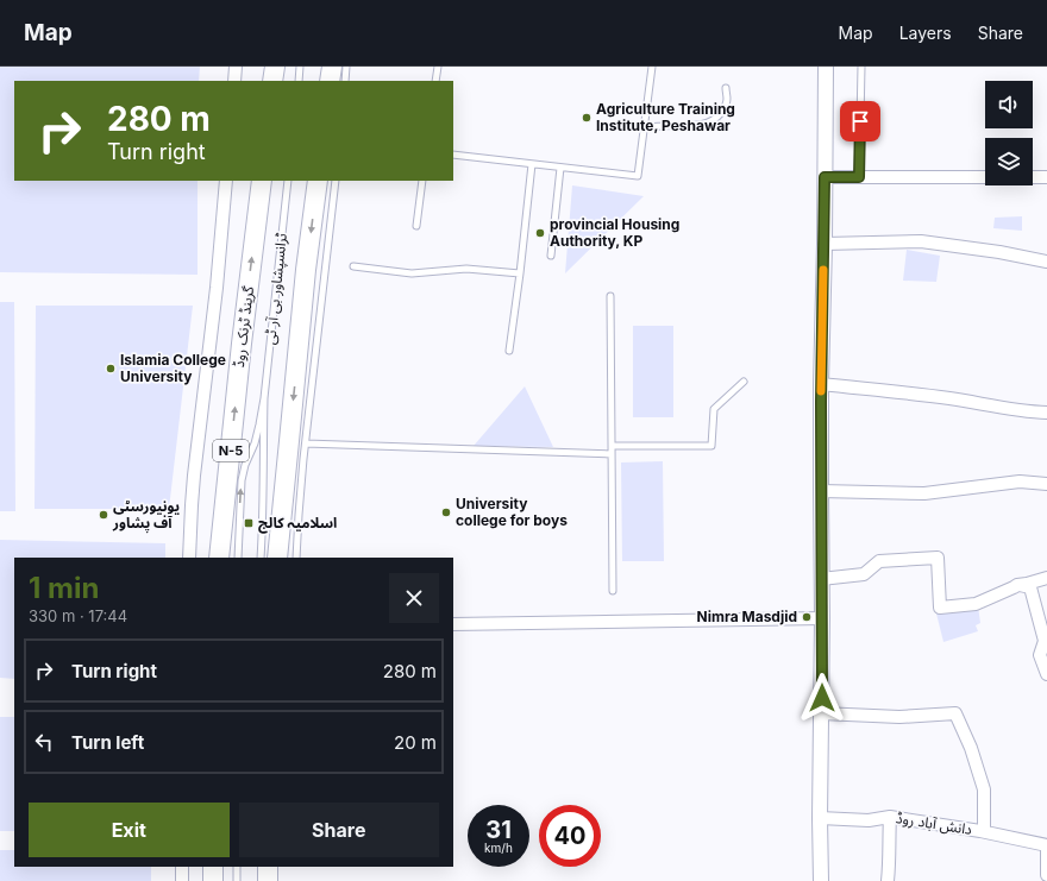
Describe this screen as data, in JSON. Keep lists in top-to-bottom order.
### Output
{
  "streets": {
    "highway": ["گرینڈ ٹرنک روڈ", "N-5"],
    "street": ["دانش آباد روڈ"],
    "lane": ["ٹرانسپشاور بی آر ٹی"]
  },
  "places": {
    "other": [
      "Agriculture Training Institute, Peshawar",
      "provincial Housing Authority, KP",
      "Islamia College University",
      "University college for boys",
      "یونیورسٹی آف پشاور",
      "Nimra Masdjid"
    ],
    "transit": ["اسلامیہ کالج"]
  },
  "page": {
    "header": "Map",
    "nav": ["Map", "Layers", "Share"],
    "turn": ["280 m", "Turn right"],
    "heading": ["1 min", "330 m · 17:44"],
    "list": [
      {
        "name": "Turn right",
        "value": "280 m"
      },
      {
        "name": "Turn left",
        "value": "20 m"
      }
    ],
    "buttons": ["Exit", "Share"],
    "speed": "31 km/h",
    "limit": "40"
  }
}
